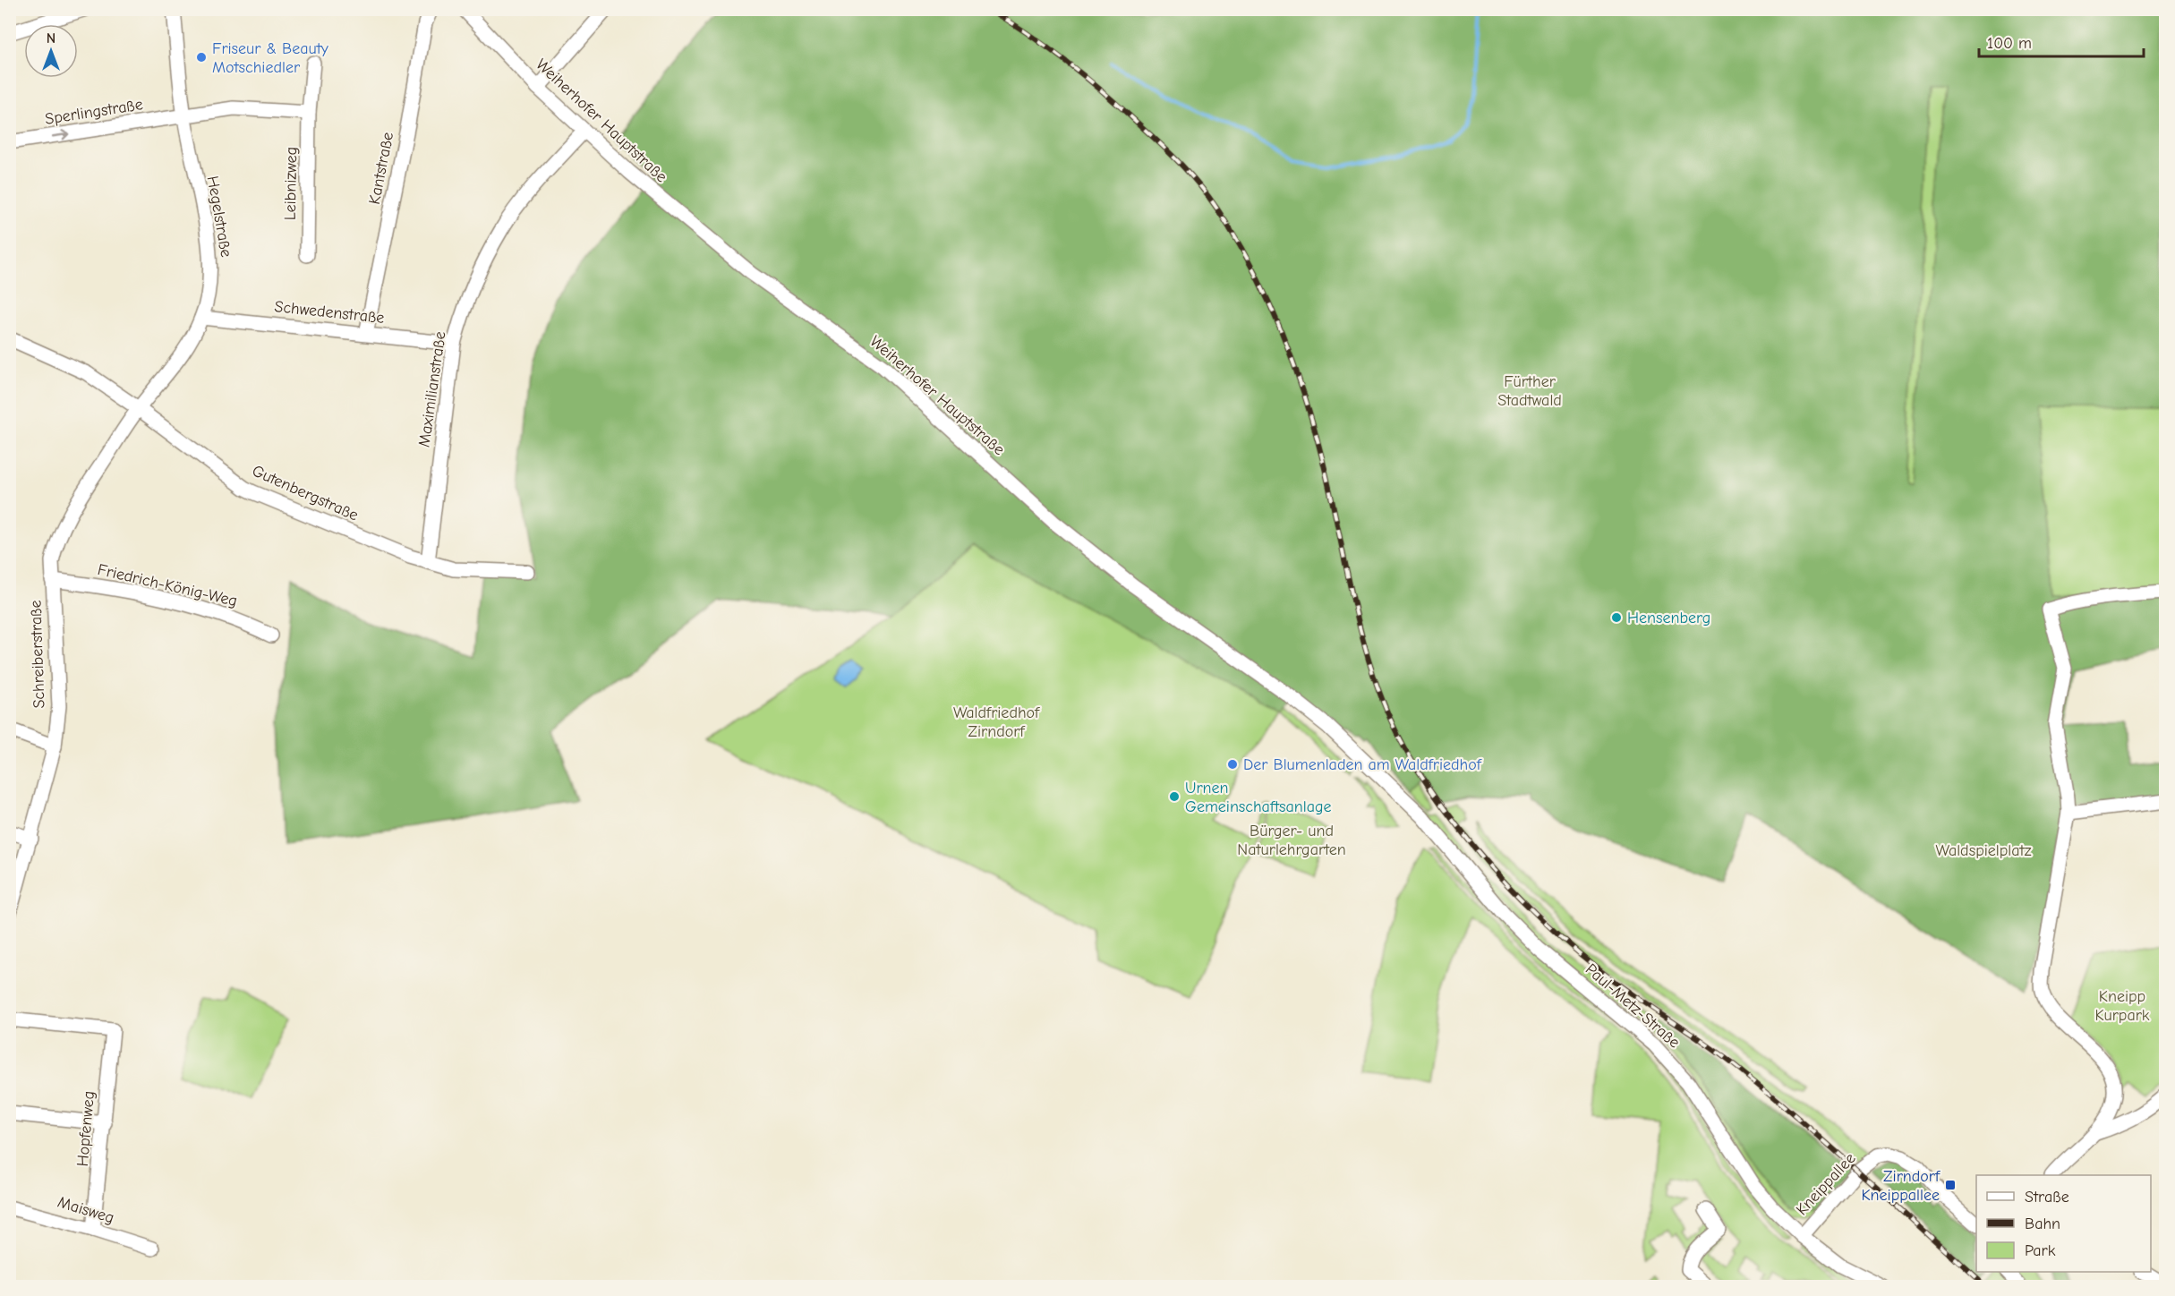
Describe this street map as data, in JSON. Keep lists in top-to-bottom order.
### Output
{
  "streets": {
    "street": [
      "Sperlingstraße",
      "Weiherhofer Hauptstraße",
      "Kantstraße",
      "Leibnizweg",
      "Hegelstraße",
      "Schwedenstraße",
      "Maximilianstraße",
      "Gutenbergstraße",
      "Friedrich-König-Weg",
      "Schreiberstraße",
      "Paul-Metz-Straße",
      "Hopfenweg",
      "Kneippallee",
      "Maisweg"
    ]
  },
  "crossings": [
    ["Sperlingstraße", "Hegelstraße"],
    ["Weiherhofer Hauptstraße", "Maximilianstraße"],
    ["Weiherhofer Hauptstraße", "Paul-Metz-Straße"],
    ["Kantstraße", "Schwedenstraße"],
    ["Hegelstraße", "Schwedenstraße"],
    ["Hegelstraße", "Gutenbergstraße"],
    ["Hegelstraße", "Schreiberstraße"],
    ["Schwedenstraße", "Maximilianstraße"],
    ["Maximilianstraße", "Gutenbergstraße"],
    ["Gutenbergstraße", "Schreiberstraße"],
    ["Friedrich-König-Weg", "Schreiberstraße"],
    ["Paul-Metz-Straße", "Kneippallee"],
    ["Hopfenweg", "Maisweg"]
  ],
  "parks": [
    "Fürther Stadtwald",
    "Waldfriedhof Zirndorf",
    "Bürger- und Naturlehrgarten",
    "Waldspielplatz",
    "Kneipp Kurpark"
  ],
  "places": {
    "other": [
      "Friseur & Beauty Motschiedler",
      "Hensenberg",
      "Der Blumenladen am Waldfriedhof",
      "Urnen Gemeinschaftsanlage"
    ],
    "transit": ["Zirndorf Kneippallee"]
  },
  "legend": ["Straße", "Bahn", "Park"],
  "scale_bar": "100 m",
  "north": "top"
}
